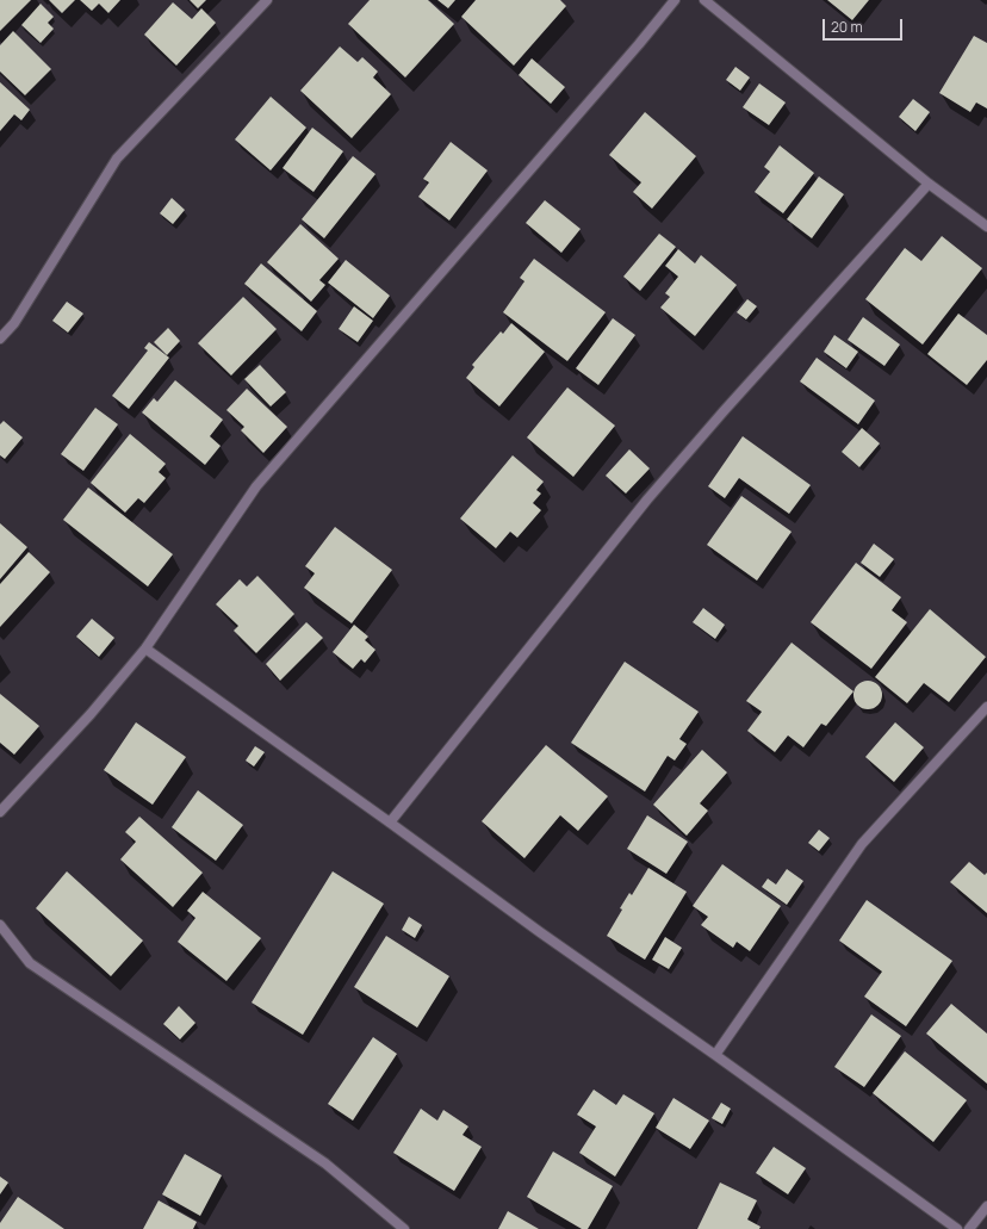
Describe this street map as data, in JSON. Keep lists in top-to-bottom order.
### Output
{
  "scale_bar": "20 m"
}
